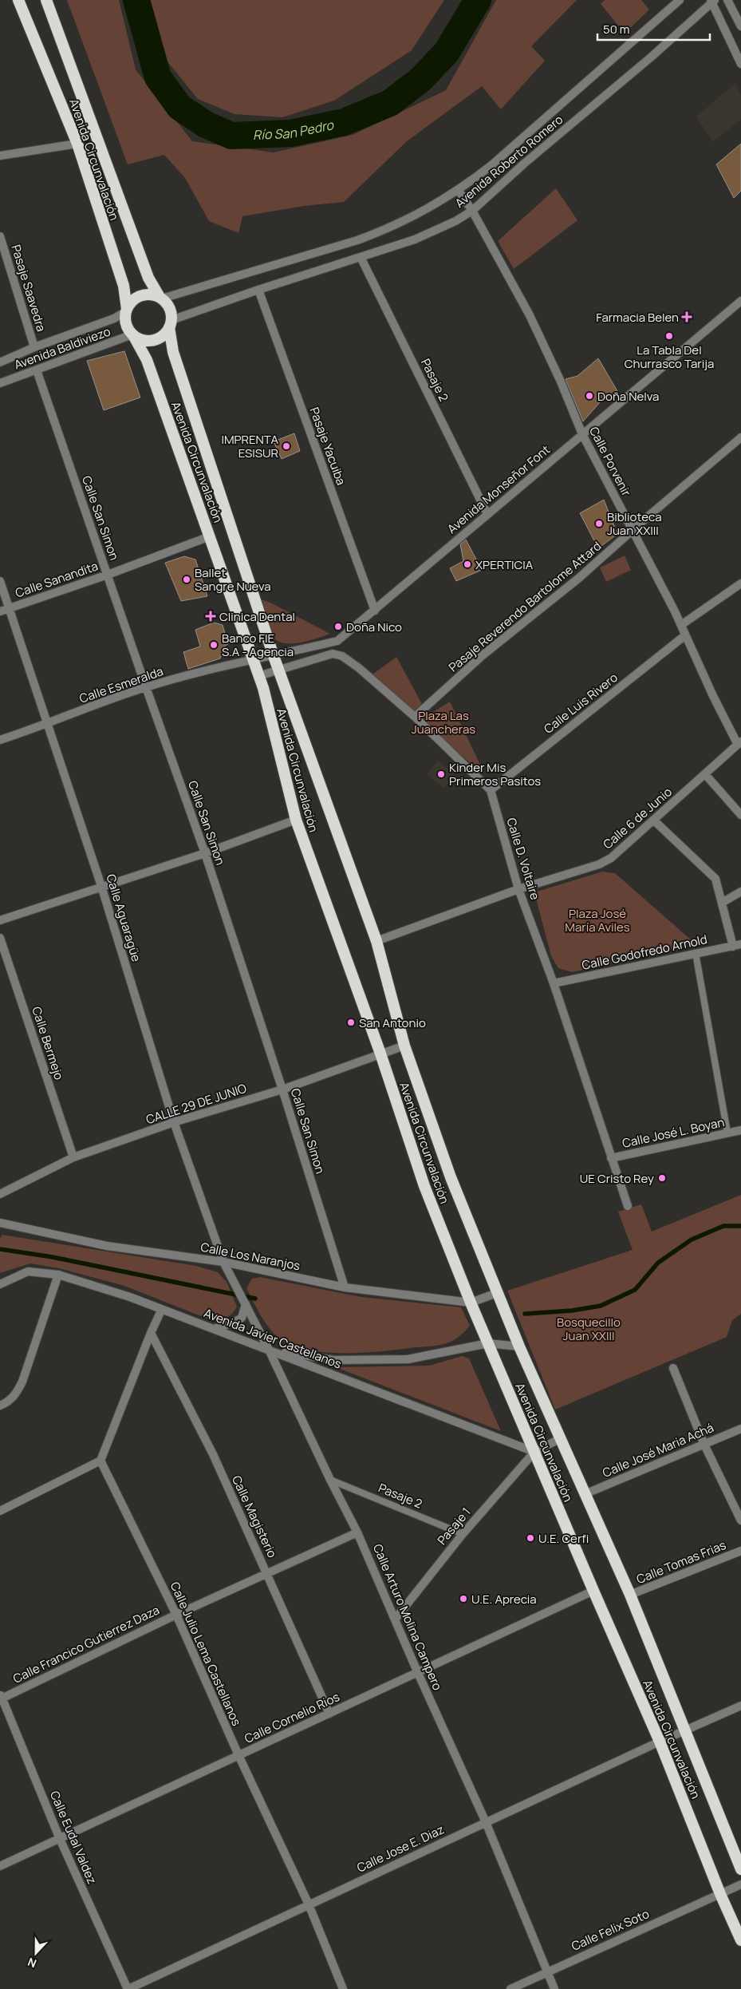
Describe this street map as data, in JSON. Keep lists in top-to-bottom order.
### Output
{
  "streets": {
    "highway": ["Avenida Circunvalación"],
    "street": [
      "Avenida Roberto Romero",
      "Pasaje Saavedra",
      "Avenida Baldiviezo",
      "Pasaje 2",
      "Pasaje Yacuiba",
      "Calle Porvenir",
      "Avenida Monseñor Font",
      "Calle San Simon",
      "Calle Sanandita",
      "Pasaje Reverendo Bartolome Attard",
      "Calle Esmeralda",
      "Calle Luis Rivero",
      "Calle 6 de Junio",
      "Calle D. Voltaire",
      "Calle Aguaragüe",
      "Calle Godofredo Arnold",
      "Calle Bermejo",
      "CALLE 29 DE JUNIO",
      "Calle José L. Boyan",
      "Calle Los Naranjos",
      "Avenida Javier Castellanos",
      "Calle José Maria Achá",
      "Calle Magisterio",
      "Pasaje 1",
      "Calle Tomas Frias",
      "Calle Arturo Molina Campero",
      "Calle Francico Gutierrez Daza",
      "Calle Julio Lema Castellanos",
      "Calle Cornelio Rios",
      "Calle Eudal Valdez",
      "Calle Jose E. Diaz",
      "Calle Felix Soto"
    ]
  },
  "crossings": [
    ["Avenida Circunvalación", "Avenida Roberto Romero"],
    ["Avenida Circunvalación", "Avenida Baldiviezo"],
    ["Avenida Circunvalación", "Avenida Monseñor Font"],
    ["Avenida Circunvalación", "Calle Sanandita"],
    ["Avenida Circunvalación", "Calle Esmeralda"],
    ["Avenida Circunvalación", "Calle 6 de Junio"],
    ["Avenida Circunvalación", "CALLE 29 DE JUNIO"],
    ["Avenida Circunvalación", "Calle Los Naranjos"],
    ["Avenida Circunvalación", "Avenida Javier Castellanos"],
    ["Avenida Circunvalación", "Calle José Maria Achá"],
    ["Avenida Circunvalación", "Pasaje 1"],
    ["Avenida Circunvalación", "Calle Tomas Frias"],
    ["Avenida Circunvalación", "Calle Cornelio Rios"],
    ["Avenida Circunvalación", "Calle Jose E. Diaz"],
    ["Avenida Circunvalación", "Calle Felix Soto"],
    ["Avenida Roberto Romero", "Avenida Baldiviezo"],
    ["Avenida Roberto Romero", "Pasaje 2"],
    ["Avenida Roberto Romero", "Pasaje Yacuiba"],
    ["Avenida Roberto Romero", "Calle Porvenir"],
    ["Pasaje Saavedra", "Avenida Baldiviezo"],
    ["Avenida Baldiviezo", "Calle San Simon"],
    ["Pasaje 2", "Avenida Monseñor Font"],
    ["Pasaje 2", "Pasaje 1"],
    ["Pasaje 2", "Calle Arturo Molina Campero"],
    ["Pasaje Yacuiba", "Avenida Monseñor Font"],
    ["Calle Porvenir", "Avenida Monseñor Font"],
    ["Calle Porvenir", "Pasaje Reverendo Bartolome Attard"],
    ["Calle Porvenir", "Calle Luis Rivero"],
    ["Calle Porvenir", "Calle 6 de Junio"],
    ["Avenida Monseñor Font", "Calle Esmeralda"],
    ["Calle San Simon", "Calle Sanandita"],
    ["Calle San Simon", "Calle Esmeralda"],
    ["Calle San Simon", "CALLE 29 DE JUNIO"],
    ["Calle San Simon", "Calle Los Naranjos"],
    ["Calle Sanandita", "Calle Aguaragüe"],
    ["Calle Esmeralda", "Calle Aguaragüe"],
    ["Calle Luis Rivero", "Calle D. Voltaire"],
    ["Calle 6 de Junio", "Calle D. Voltaire"],
    ["Calle D. Voltaire", "Calle Godofredo Arnold"],
    ["Calle D. Voltaire", "Calle José L. Boyan"],
    ["Calle Aguaragüe", "CALLE 29 DE JUNIO"],
    ["Calle Aguaragüe", "Calle Los Naranjos"],
    ["Calle Aguaragüe", "Calle Arturo Molina Campero"],
    ["Calle Bermejo", "CALLE 29 DE JUNIO"],
    ["Calle Los Naranjos", "Calle Arturo Molina Campero"],
    ["Avenida Javier Castellanos", "Pasaje 1"],
    ["Avenida Javier Castellanos", "Calle Arturo Molina Campero"],
    ["Calle Magisterio", "Calle Francico Gutierrez Daza"],
    ["Calle Magisterio", "Calle Cornelio Rios"],
    ["Pasaje 1", "Calle Arturo Molina Campero"],
    ["Calle Arturo Molina Campero", "Calle Francico Gutierrez Daza"],
    ["Calle Arturo Molina Campero", "Calle Cornelio Rios"],
    ["Calle Arturo Molina Campero", "Calle Jose E. Diaz"],
    ["Calle Arturo Molina Campero", "Calle Felix Soto"],
    ["Calle Francico Gutierrez Daza", "Calle Julio Lema Castellanos"],
    ["Calle Francico Gutierrez Daza", "Calle Eudal Valdez"],
    ["Calle Julio Lema Castellanos", "Calle Cornelio Rios"],
    ["Calle Julio Lema Castellanos", "Calle Jose E. Diaz"],
    ["Calle Cornelio Rios", "Calle Eudal Valdez"],
    ["Calle Eudal Valdez", "Calle Jose E. Diaz"]
  ],
  "water": ["Río San Pedro"],
  "parks": ["Plaza Las Juancheras", "Plaza José María Aviles", "Bosquecillo Juan XXIII"],
  "places": {
    "health": ["Farmacia Belen", "Clinica Dental"],
    "other": [
      "La Tabla Del Churrasco Tarija",
      "Doña Nelva",
      "IMPRENTA ESISUR",
      "Biblioteca Juan XXlll",
      "XPERTICIA",
      "Ballet Sangre Nueva",
      "Doña Nico",
      "Banco FIE S.A - Agencia",
      "Kinder Mis Primeros Pasitos",
      "San Antonio",
      "UE Cristo Rey",
      "U.E. Cerfi",
      "U.E. Aprecia"
    ]
  },
  "scale_bar": "50 m",
  "north": "bottom"
}
